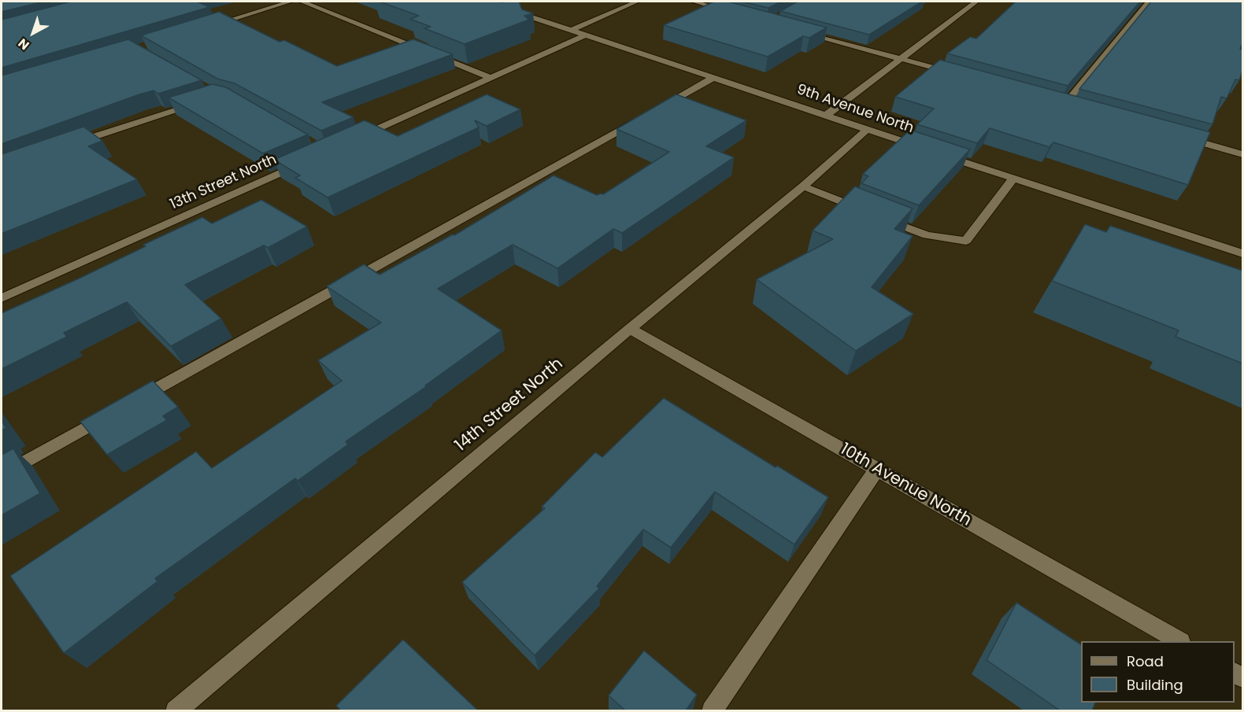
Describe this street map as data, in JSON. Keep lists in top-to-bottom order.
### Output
{
  "streets": {
    "street": [
      "9th Avenue North",
      "13th Street North",
      "14th Street North",
      "10th Avenue North"
    ]
  },
  "crossings": [
    ["9th Avenue North", "14th Street North"],
    ["14th Street North", "10th Avenue North"]
  ],
  "legend": ["Road", "Building"],
  "north": "bottom left"
}
